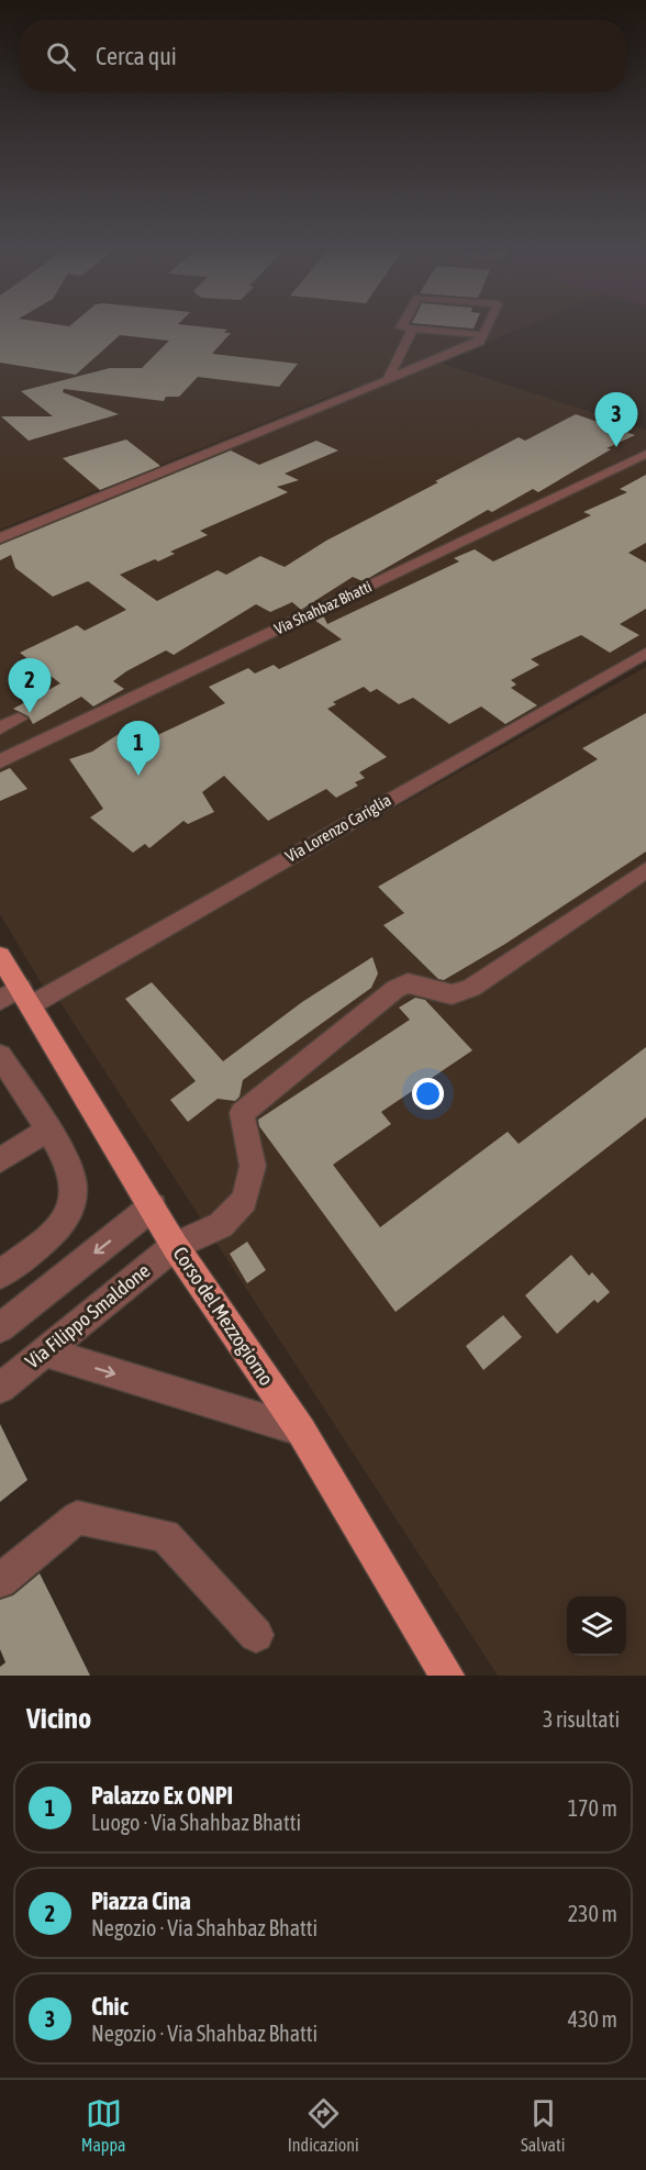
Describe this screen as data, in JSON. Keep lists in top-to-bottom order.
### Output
{
  "streets": {
    "main road": ["Corso del Mezzogiorno"],
    "street": ["Via Shahbaz Bhatti", "Via Lorenzo Cariglia", "Via Filippo Smaldone"]
  },
  "crossings": [
    ["Via Lorenzo Cariglia", "Corso del Mezzogiorno"],
    ["Via Filippo Smaldone", "Corso del Mezzogiorno"]
  ],
  "page": {
    "search": "Cerca qui",
    "pins": ["3", "2", "1"],
    "heading": ["Vicino", "3 risultati"],
    "list": [
      {
        "mark": "1",
        "name": "Palazzo Ex ONPI",
        "note": "Luogo · Via Shahbaz Bhatti",
        "value": "170 m"
      },
      {
        "mark": "2",
        "name": "Piazza Cina",
        "note": "Negozio · Via Shahbaz Bhatti",
        "value": "230 m"
      },
      {
        "mark": "3",
        "name": "Chic",
        "note": "Negozio · Via Shahbaz Bhatti",
        "value": "430 m"
      }
    ],
    "nav": ["Mappa", "Indicazioni", "Salvati"]
  }
}
